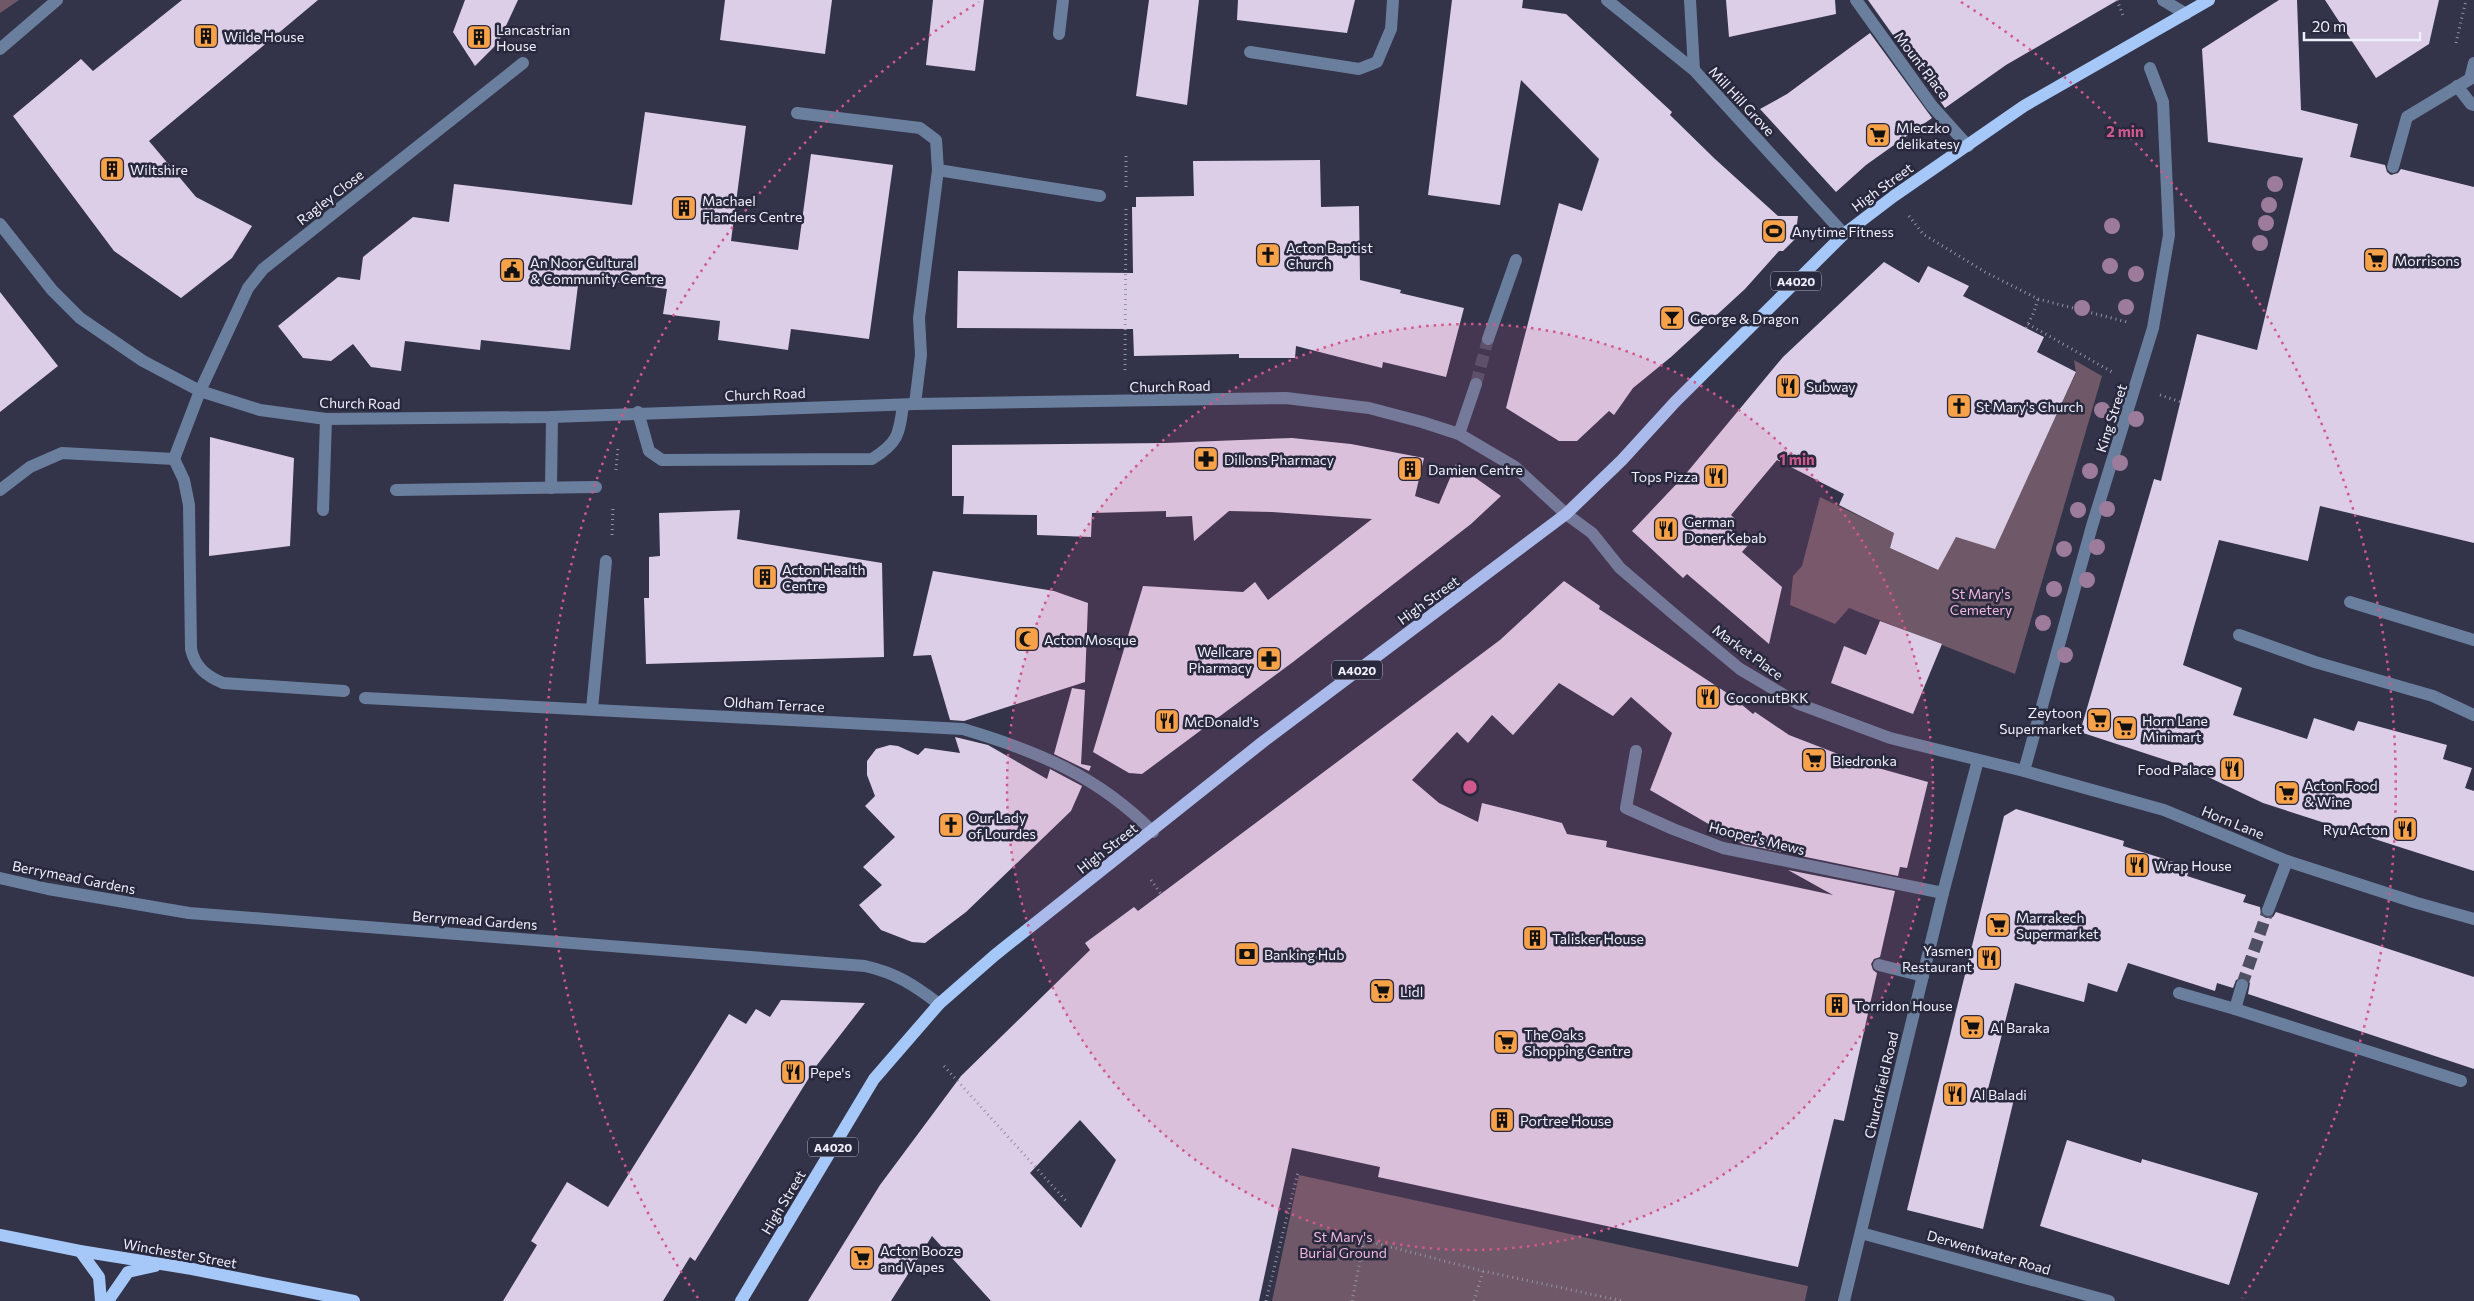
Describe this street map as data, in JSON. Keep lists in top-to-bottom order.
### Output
{
  "streets": {
    "main road": ["High Street", "A4020", "Winchester Street"],
    "street": [
      "Mount Place",
      "Mill Hill Grove",
      "Ragley Close",
      "Church Road",
      "King Street",
      "Market Place",
      "Oldham Terrace",
      "Horn Lane",
      "Hooper's Mews",
      "Berrymead Gardens",
      "Churchfield Road",
      "Derwentwater Road"
    ]
  },
  "crossings": [
    ["Mount Place", "High Street"],
    ["Mill Hill Grove", "High Street"],
    ["High Street", "Church Road"],
    ["High Street", "Market Place"],
    ["High Street", "Oldham Terrace"],
    ["High Street", "Berrymead Gardens"],
    ["Ragley Close", "Church Road"],
    ["Church Road", "Market Place"],
    ["King Street", "Horn Lane"],
    ["Market Place", "Horn Lane"],
    ["Market Place", "Churchfield Road"],
    ["Horn Lane", "Churchfield Road"],
    ["Hooper's Mews", "Churchfield Road"],
    ["Churchfield Road", "Derwentwater Road"]
  ],
  "parks": ["St Mary's Cemetery", "St Mary's Burial Ground"],
  "places": {
    "building": [
      "Wilde House",
      "Lancastrian House",
      "Wiltshire",
      "Machael Flanders Centre",
      "Damien Centre",
      "Acton Health Centre",
      "Talisker House",
      "Torridon House",
      "Portree House"
    ],
    "supermarket": [
      "Mleczko delikatesy",
      "Morrisons",
      "Zeytoon Supermarket",
      "Horn Lane Minimart",
      "Biedronka",
      "Acton Food & Wine",
      "Marrakech Supermarket",
      "Lidl",
      "Al Baraka",
      "The Oaks Shopping Centre",
      "Acton Booze and Vapes"
    ],
    "sports": ["Anytime Fitness"],
    "church": ["Acton Baptist Church", "St Mary's Church", "Our Lady of Lourdes"],
    "public building": ["An Noor Cultural & Community Centre"],
    "bar": ["George & Dragon"],
    "restaurant": [
      "Subway",
      "Tops Pizza",
      "German Doner Kebab",
      "CoconutBKK",
      "McDonald's",
      "Food Palace",
      "Ryu Acton",
      "Wrap House",
      "Yasmen Restaurant",
      "Pepe's",
      "Al Baladi"
    ],
    "pharmacy": ["Dillons Pharmacy", "Wellcare Pharmacy"],
    "mosque": ["Acton Mosque"],
    "bank": ["Banking Hub"]
  },
  "scale_bar": "20 m",
  "rings": ["2 min", "1 min"]
}
